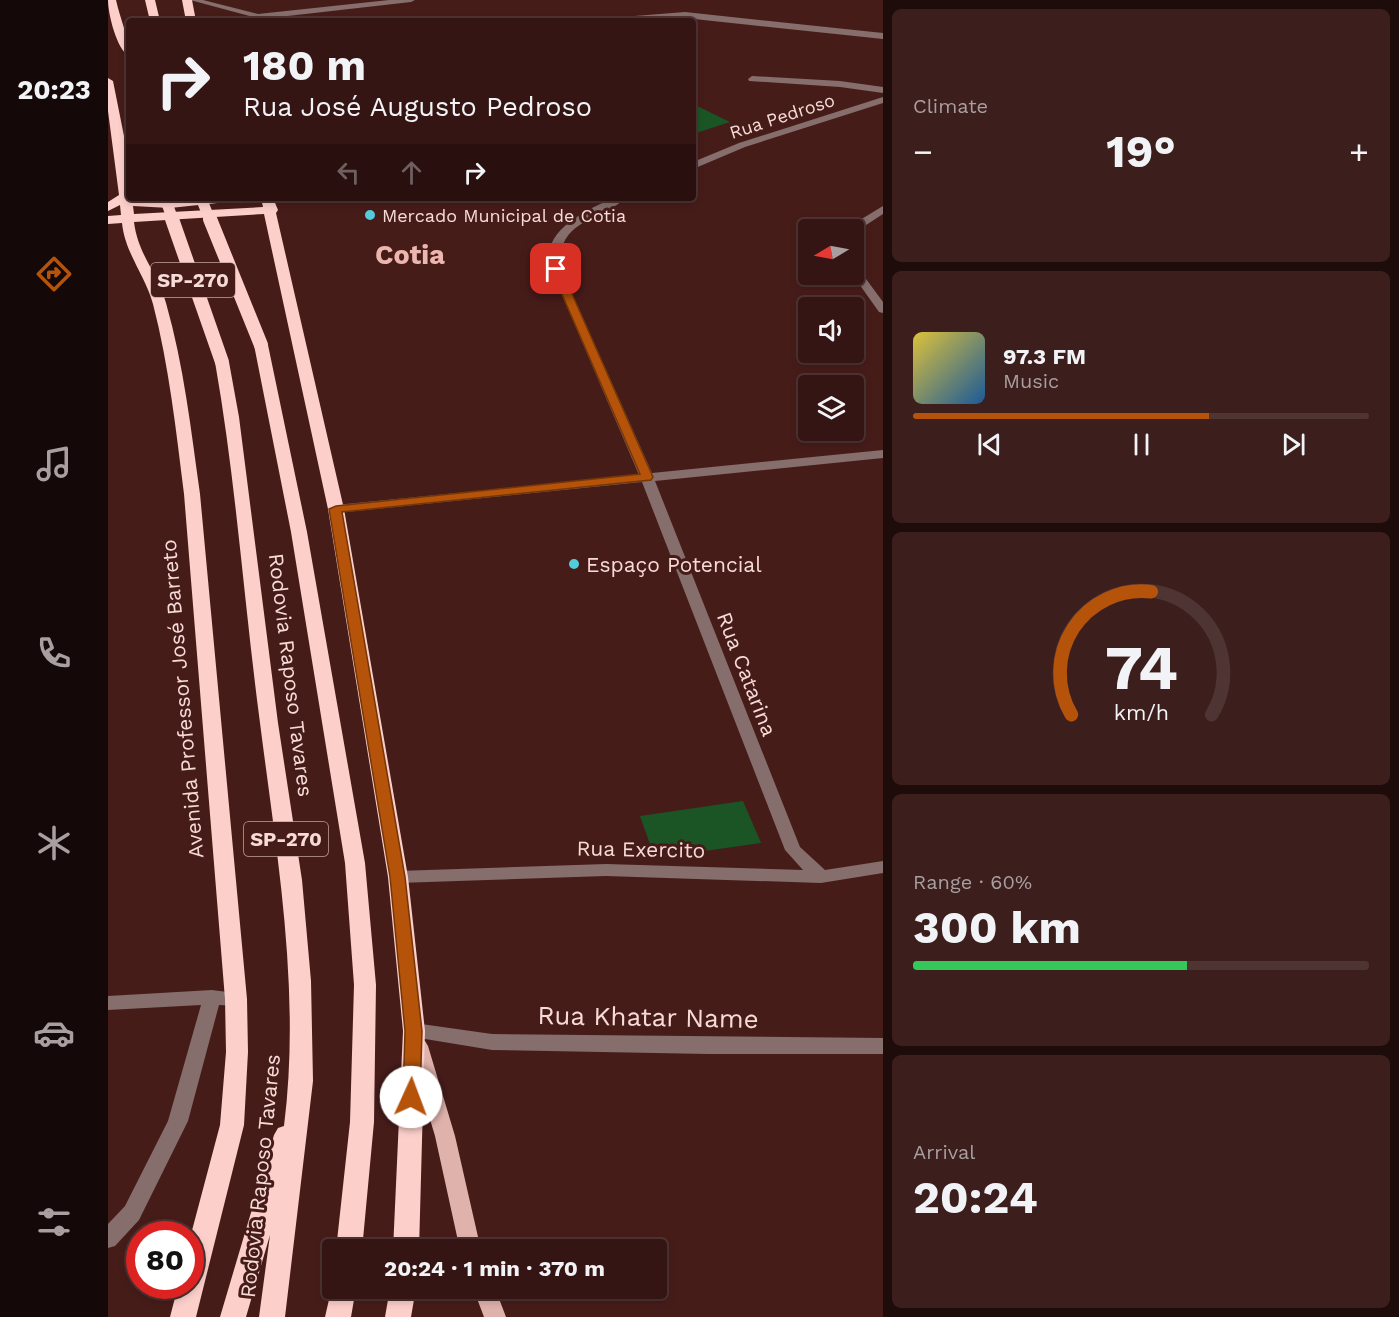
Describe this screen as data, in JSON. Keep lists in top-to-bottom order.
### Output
{
  "streets": {
    "highway": ["SP-270", "Rodovia Raposo Tavares", "Avenida Professor José Barreto"],
    "street": [
      "Rua Pedroso",
      "Rua Catarina",
      "Rua Exercito",
      "Rua Khatar Name"
    ]
  },
  "crossings": [
    ["Rua Catarina", "Rua Exercito"]
  ],
  "districts": ["Cotia"],
  "places": ["Mercado Municipal de Cotia", "Espaço Potencial"],
  "north": "left",
  "page": {
    "tabs": "20:23",
    "tile": [
      "Climate",
      ["Range · 60%", "300 km"],
      ["Arrival", "20:24"]
    ],
    "turn": ["180 m", "Rua José Augusto Pedroso"],
    "heat": ["−", "19°", "+"],
    "song": ["97.3 FM", "Music"],
    "limit": "80",
    "trip": "20:24 · 1 min · 370 m",
    "gauge": ["74", "km/h"]
  }
}
